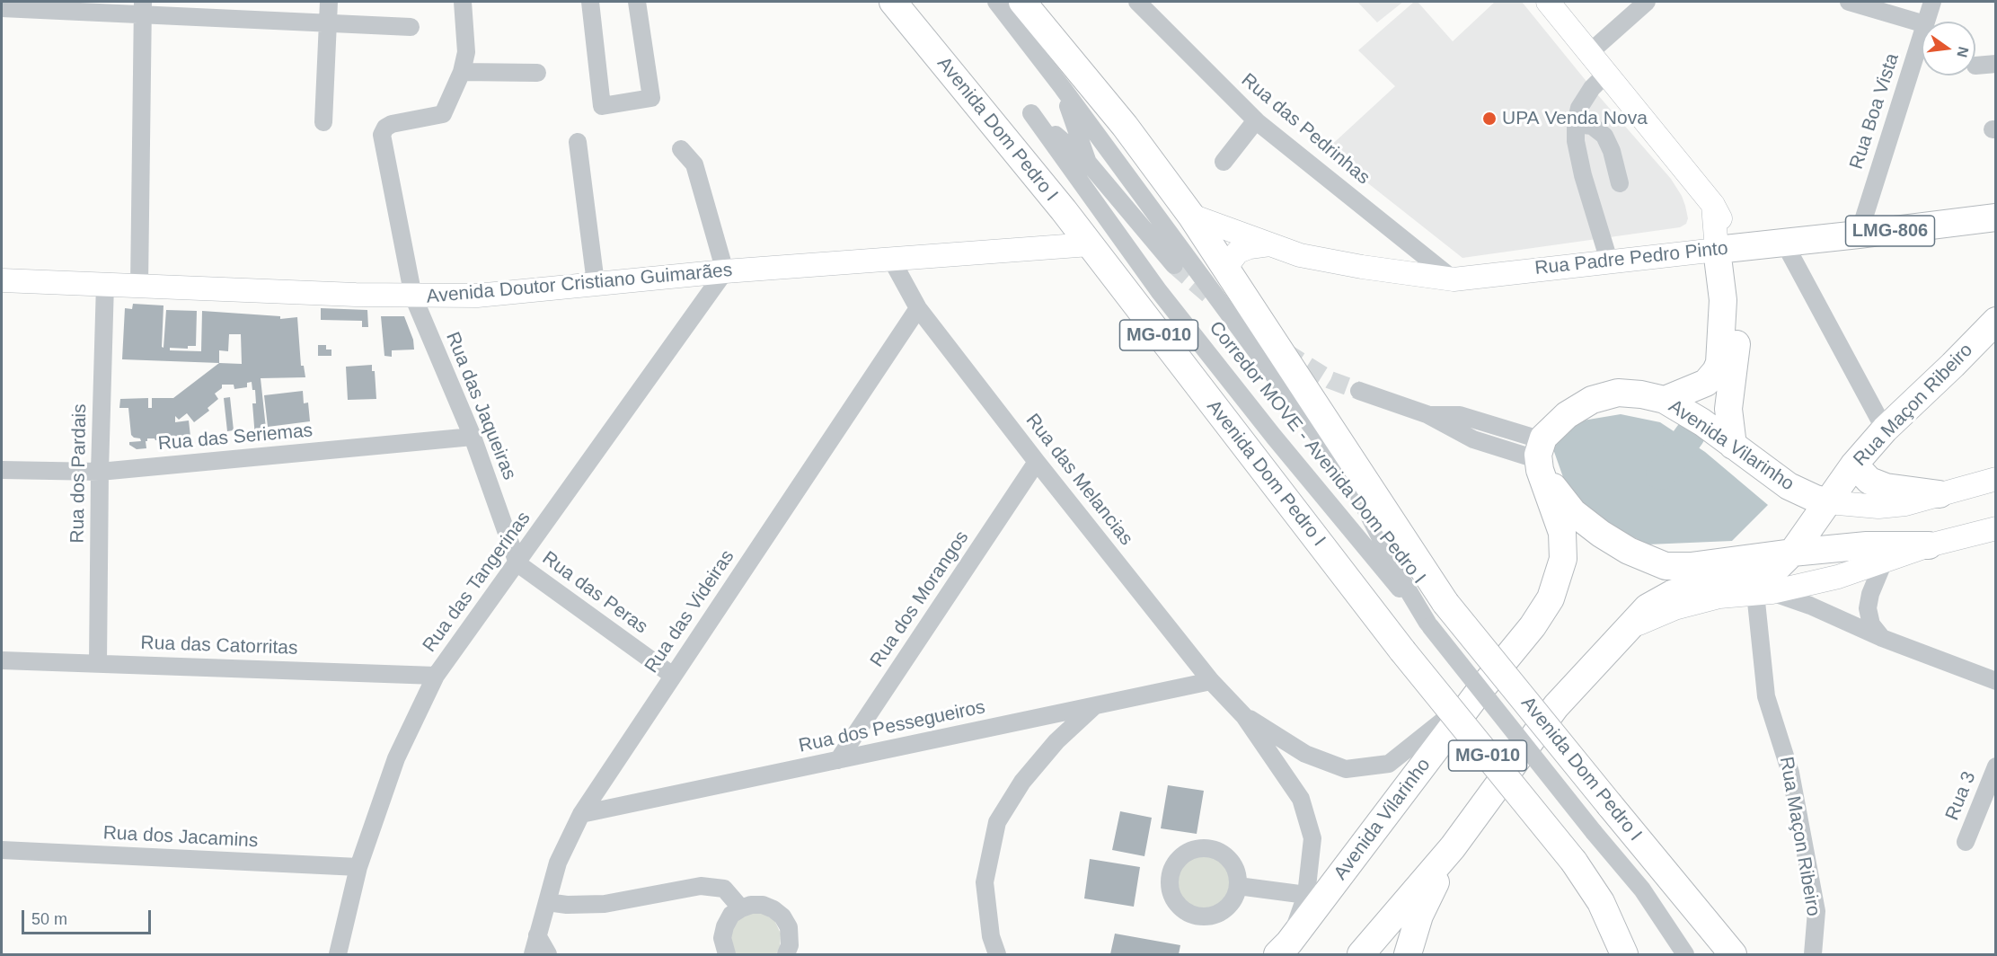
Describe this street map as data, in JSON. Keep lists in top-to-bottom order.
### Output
{
  "streets": {
    "highway": [
      "Avenida Dom Pedro I",
      "LMG-806",
      "Rua Padre Pedro Pinto",
      "MG-010",
      "Rua Maçon Ribeiro",
      "Avenida Vilarinho"
    ],
    "main road": ["Avenida Doutor Cristiano Guimarães"],
    "street": [
      "Rua Boa Vista",
      "Rua das Pedrinhas",
      "Rua das Jaqueiras",
      "Rua das Seriemas",
      "Corredor MOVE - Avenida Dom Pedro I",
      "Rua dos Pardais",
      "Rua das Melancias",
      "Rua das Tangerinas",
      "Rua das Peras",
      "Rua dos Morangos",
      "Rua das Videiras",
      "Rua das Catorritas",
      "Rua dos Pessegueiros",
      "Rua 3",
      "Rua dos Jacamins"
    ]
  },
  "crossings": [
    ["Rua Boa Vista", "Rua Padre Pedro Pinto"],
    ["Avenida Dom Pedro I", "Rua Padre Pedro Pinto"],
    ["Avenida Dom Pedro I", "Avenida Doutor Cristiano Guimarães"],
    ["Rua das Pedrinhas", "Rua Padre Pedro Pinto"],
    ["Avenida Doutor Cristiano Guimarães", "Rua das Jaqueiras"],
    ["Avenida Doutor Cristiano Guimarães", "Rua dos Pardais"],
    ["Avenida Doutor Cristiano Guimarães", "Rua das Melancias"],
    ["Avenida Doutor Cristiano Guimarães", "Rua das Tangerinas"],
    ["Rua Maçon Ribeiro", "Avenida Vilarinho"],
    ["Rua das Jaqueiras", "Rua das Seriemas"],
    ["Rua das Jaqueiras", "Rua das Tangerinas"],
    ["Rua das Jaqueiras", "Rua das Peras"],
    ["Rua das Seriemas", "Rua dos Pardais"],
    ["Avenida Vilarinho", "Rua das Melancias"],
    ["Rua dos Pardais", "Rua das Catorritas"],
    ["Rua das Melancias", "Rua dos Morangos"],
    ["Rua das Melancias", "Rua das Videiras"],
    ["Rua das Melancias", "Rua dos Pessegueiros"],
    ["Rua das Tangerinas", "Rua das Peras"],
    ["Rua das Tangerinas", "Rua das Catorritas"],
    ["Rua das Tangerinas", "Rua dos Jacamins"],
    ["Rua das Peras", "Rua das Videiras"],
    ["Rua dos Morangos", "Rua dos Pessegueiros"],
    ["Rua das Videiras", "Rua dos Pessegueiros"]
  ],
  "places": ["UPA Venda Nova"],
  "scale_bar": "50 m",
  "north": "right"
}
